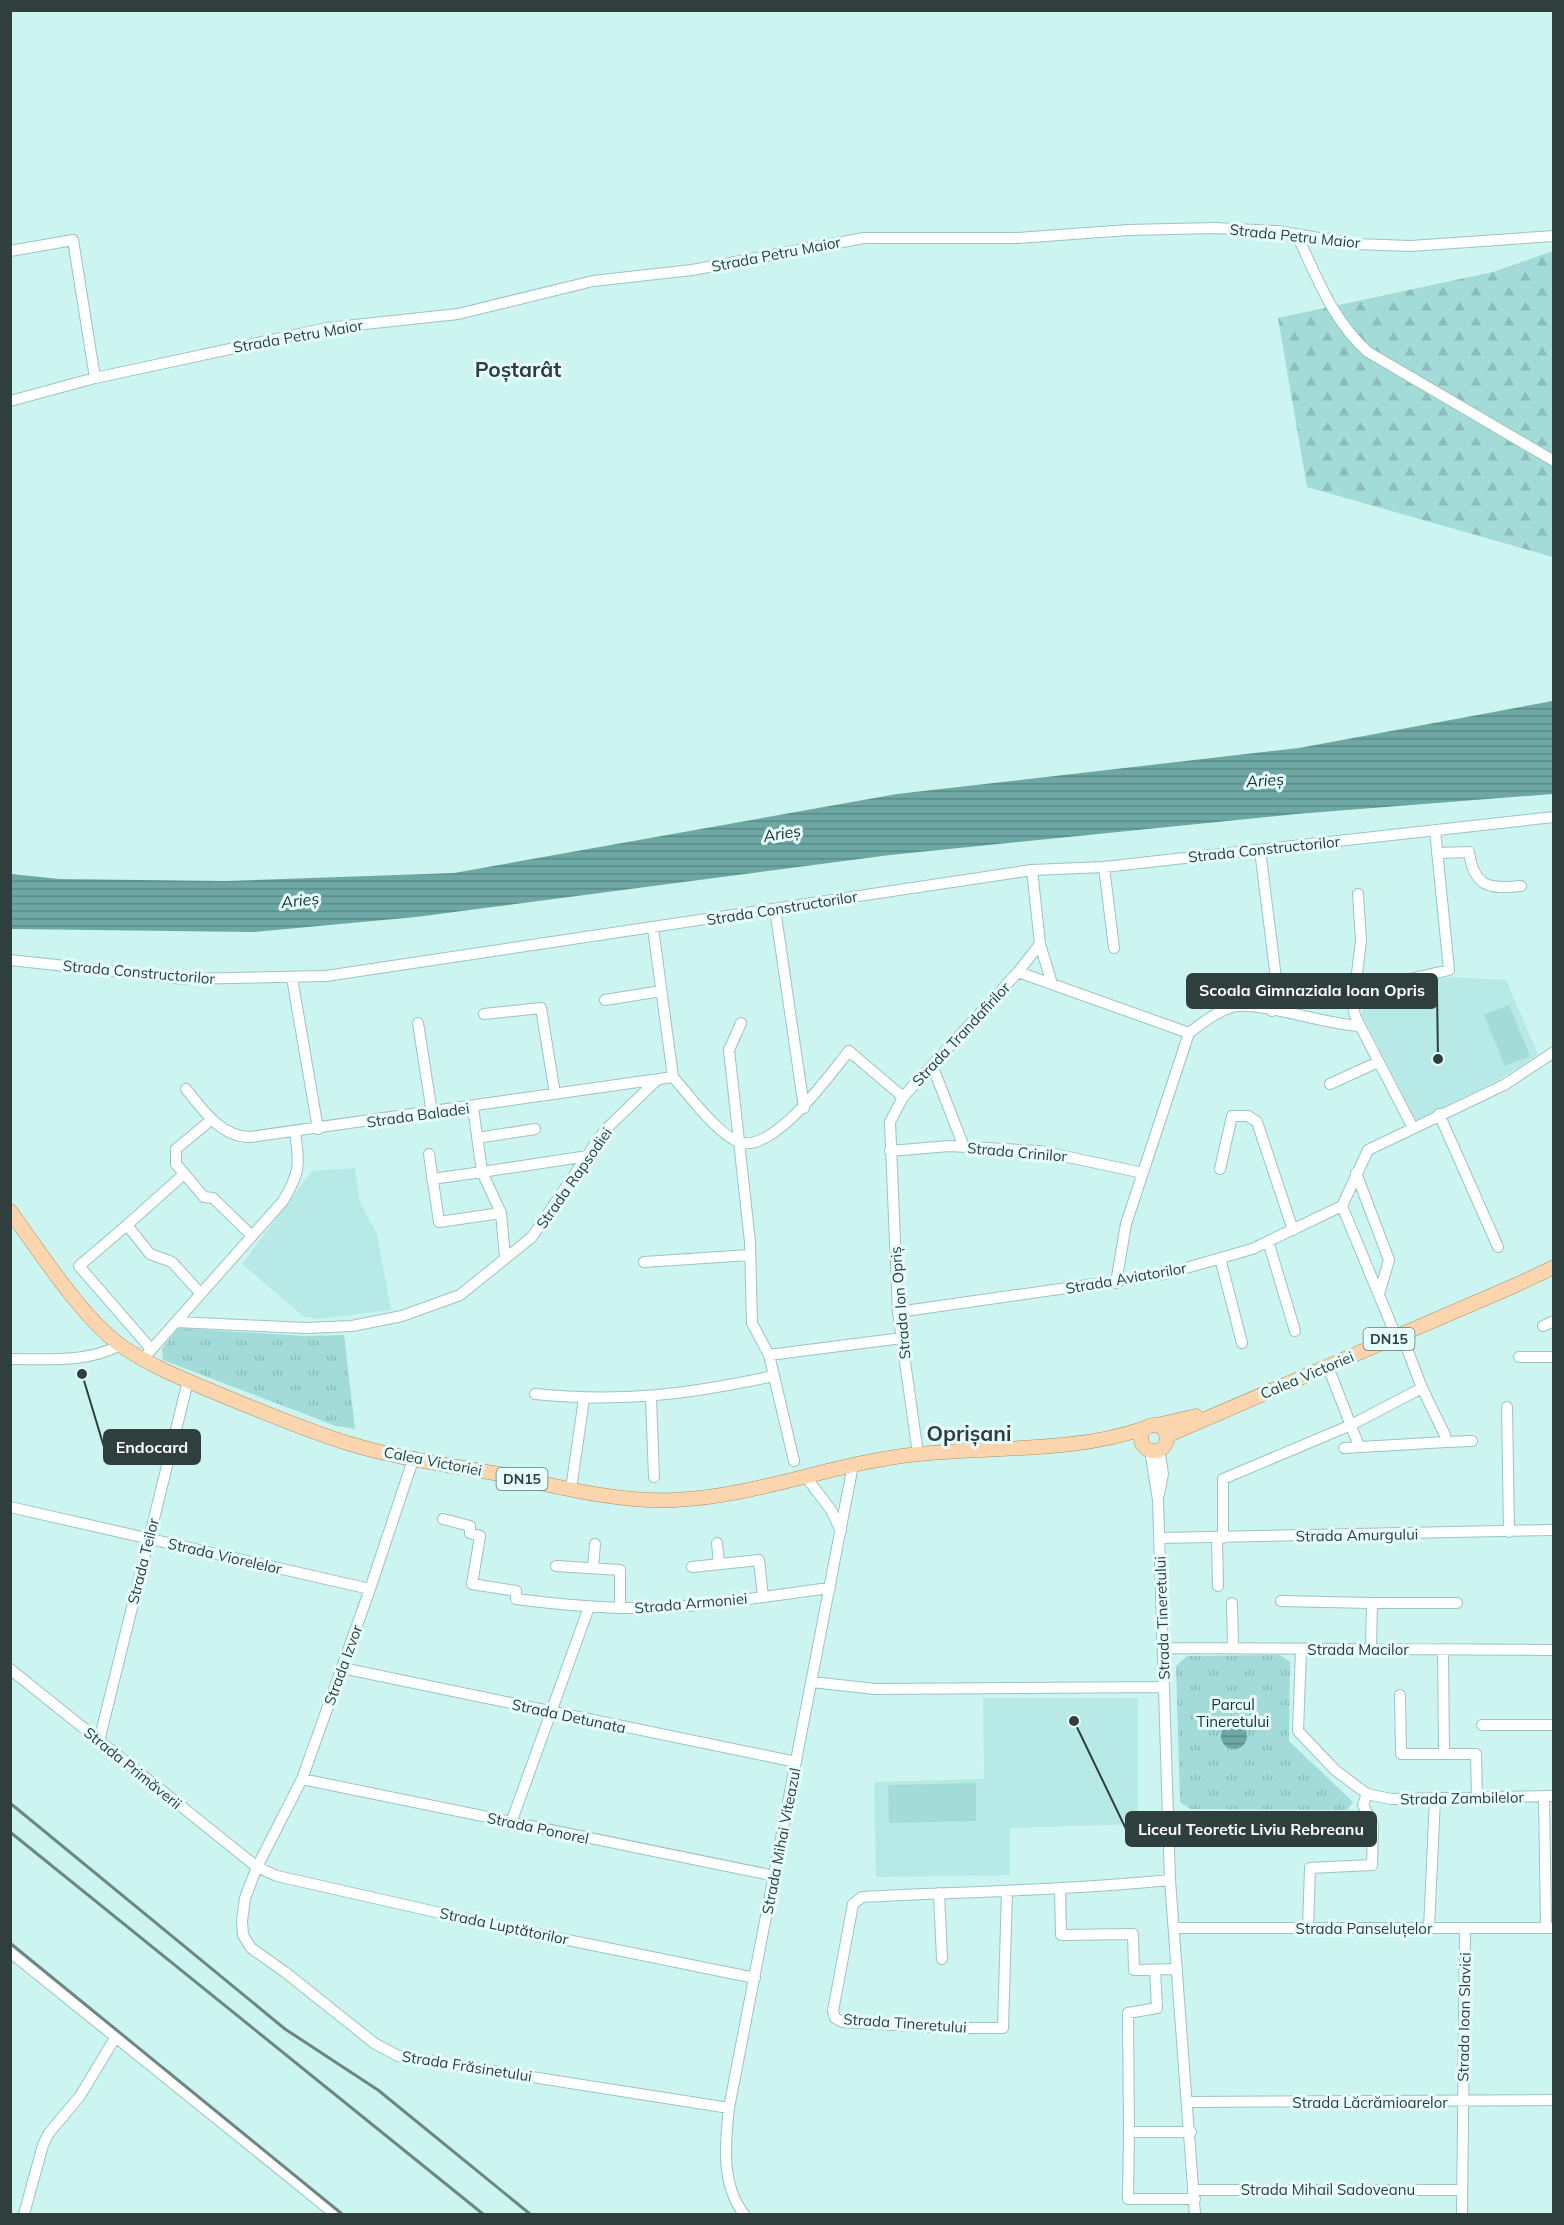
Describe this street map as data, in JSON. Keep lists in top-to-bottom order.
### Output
{
  "streets": {
    "main road": ["DN15", "Calea Victoriei"],
    "street": [
      "Strada Petru Maior",
      "Strada Constructorilor",
      "Strada Trandafirilor",
      "Strada Baladei",
      "Strada Crinilor",
      "Strada Rapsodiei",
      "Strada Aviatorilor",
      "Strada Ion Opriș",
      "Strada Amurgului",
      "Strada Viorelelor",
      "Strada Teilor",
      "Strada Armoniei",
      "Strada Tineretului",
      "Strada Macilor",
      "Strada Izvor",
      "Strada Detunata",
      "Strada Primăverii",
      "Strada Zambilelor",
      "Strada Ponorel",
      "Strada Mihai Viteazul",
      "Strada Luptătorilor",
      "Strada Panseluțelor",
      "Strada Ioan Slavici",
      "Strada Frăsinetului",
      "Strada Lăcrămioarelor",
      "Strada Mihail Sadoveanu"
    ]
  },
  "crossings": [
    ["Strada Trandafirilor", "Strada Crinilor"],
    ["Strada Trandafirilor", "Strada Ion Opriș"],
    ["Strada Baladei", "Strada Rapsodiei"],
    ["Strada Crinilor", "Strada Ion Opriș"],
    ["Strada Aviatorilor", "Strada Ion Opriș"],
    ["Strada Ion Opriș", "Calea Victoriei"],
    ["Calea Victoriei", "Strada Teilor"],
    ["Calea Victoriei", "Strada Tineretului"],
    ["Calea Victoriei", "Strada Izvor"],
    ["Calea Victoriei", "Strada Mihai Viteazul"],
    ["Strada Amurgului", "Strada Tineretului"],
    ["Strada Viorelelor", "Strada Teilor"],
    ["Strada Viorelelor", "Strada Izvor"],
    ["Strada Teilor", "Strada Primăverii"],
    ["Strada Armoniei", "Strada Mihai Viteazul"],
    ["Strada Tineretului", "Strada Macilor"],
    ["Strada Tineretului", "Strada Panseluțelor"],
    ["Strada Tineretului", "Strada Lăcrămioarelor"],
    ["Strada Tineretului", "Strada Mihail Sadoveanu"],
    ["Strada Macilor", "Strada Zambilelor"],
    ["Strada Izvor", "Strada Detunata"],
    ["Strada Izvor", "Strada Primăverii"],
    ["Strada Izvor", "Strada Ponorel"],
    ["Strada Izvor", "Strada Luptătorilor"],
    ["Strada Izvor", "Strada Frăsinetului"],
    ["Strada Detunata", "Strada Mihai Viteazul"],
    ["Strada Primăverii", "Strada Luptătorilor"],
    ["Strada Primăverii", "Strada Frăsinetului"],
    ["Strada Ponorel", "Strada Mihai Viteazul"],
    ["Strada Mihai Viteazul", "Strada Luptătorilor"],
    ["Strada Mihai Viteazul", "Strada Frăsinetului"],
    ["Strada Luptătorilor", "Strada Frăsinetului"],
    ["Strada Panseluțelor", "Strada Ioan Slavici"],
    ["Strada Ioan Slavici", "Strada Lăcrămioarelor"],
    ["Strada Ioan Slavici", "Strada Mihail Sadoveanu"]
  ],
  "districts": ["Poștarât", "Oprișani"],
  "water": ["Arieș"],
  "parks": ["Parcul Tineretului"],
  "places": ["Scoala Gimnaziala Ioan Opris", "Endocard", "Liceul Teoretic Liviu Rebreanu"]
}
